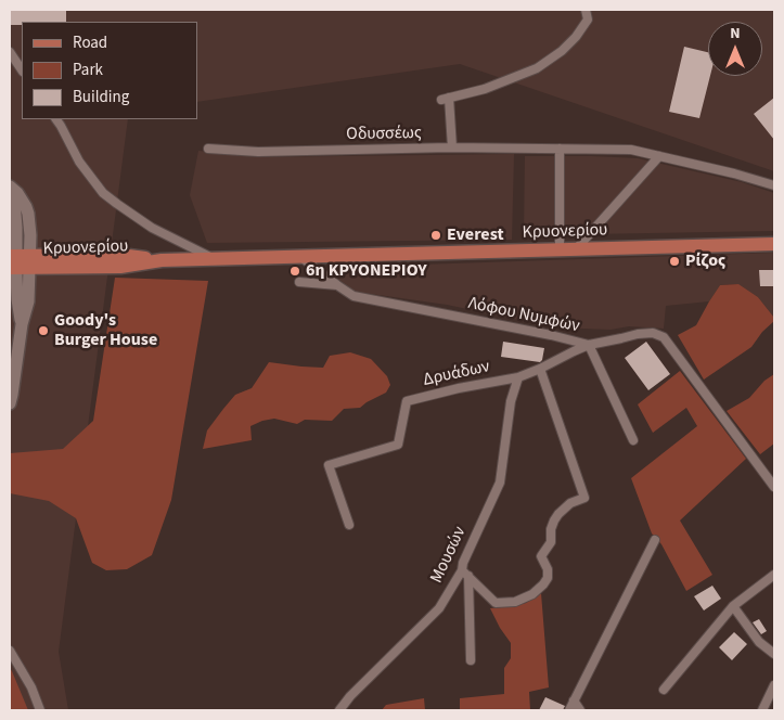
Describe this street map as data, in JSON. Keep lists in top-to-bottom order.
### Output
{
  "streets": {
    "main road": ["Κρυονερίου"],
    "street": [
      "Οδυσσέως",
      "Λόφου Νυμφών",
      "Δρυάδων",
      "Μουσών"
    ]
  },
  "crossings": [
    ["Κρυονερίου", "Λόφου Νυμφών"],
    ["Λόφου Νυμφών", "Δρυάδων"],
    ["Δρυάδων", "Μουσών"]
  ],
  "places": [
    "Everest",
    "Ρίζος",
    "6η ΚΡΥΟΝΕΡΙΟΥ",
    "Goody's Burger House"
  ],
  "legend": ["Road", "Park", "Building"],
  "north": "top"
}
